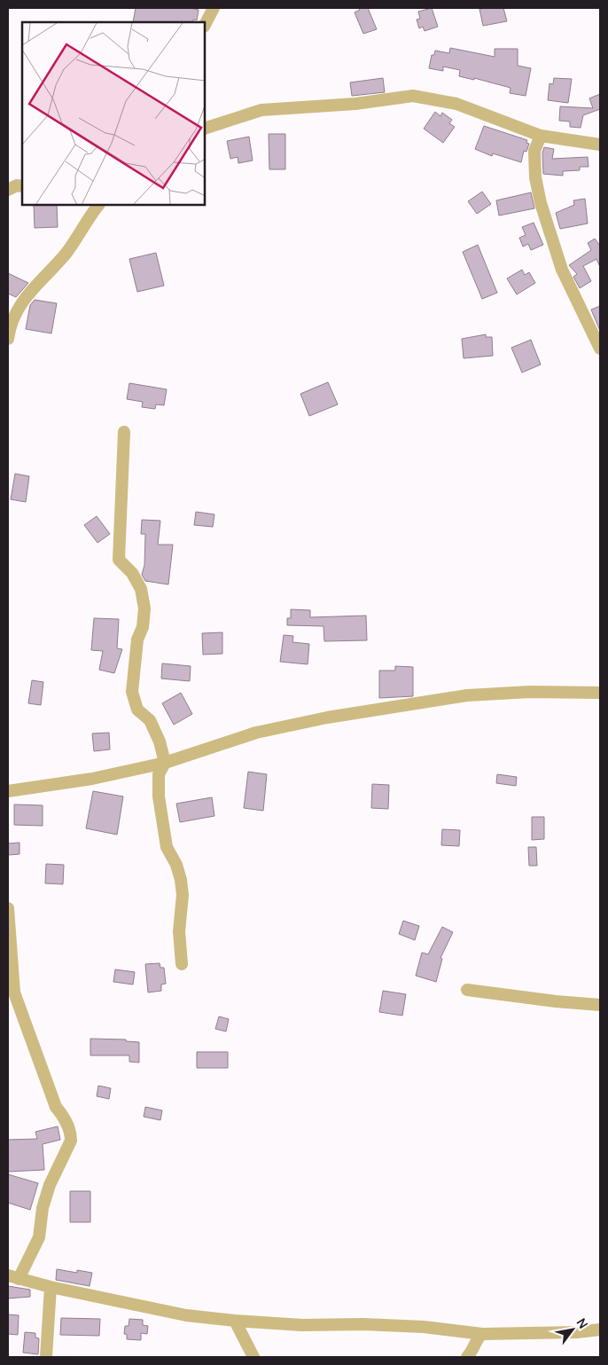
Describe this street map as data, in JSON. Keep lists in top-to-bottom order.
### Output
{
  "north": "top right"
}
